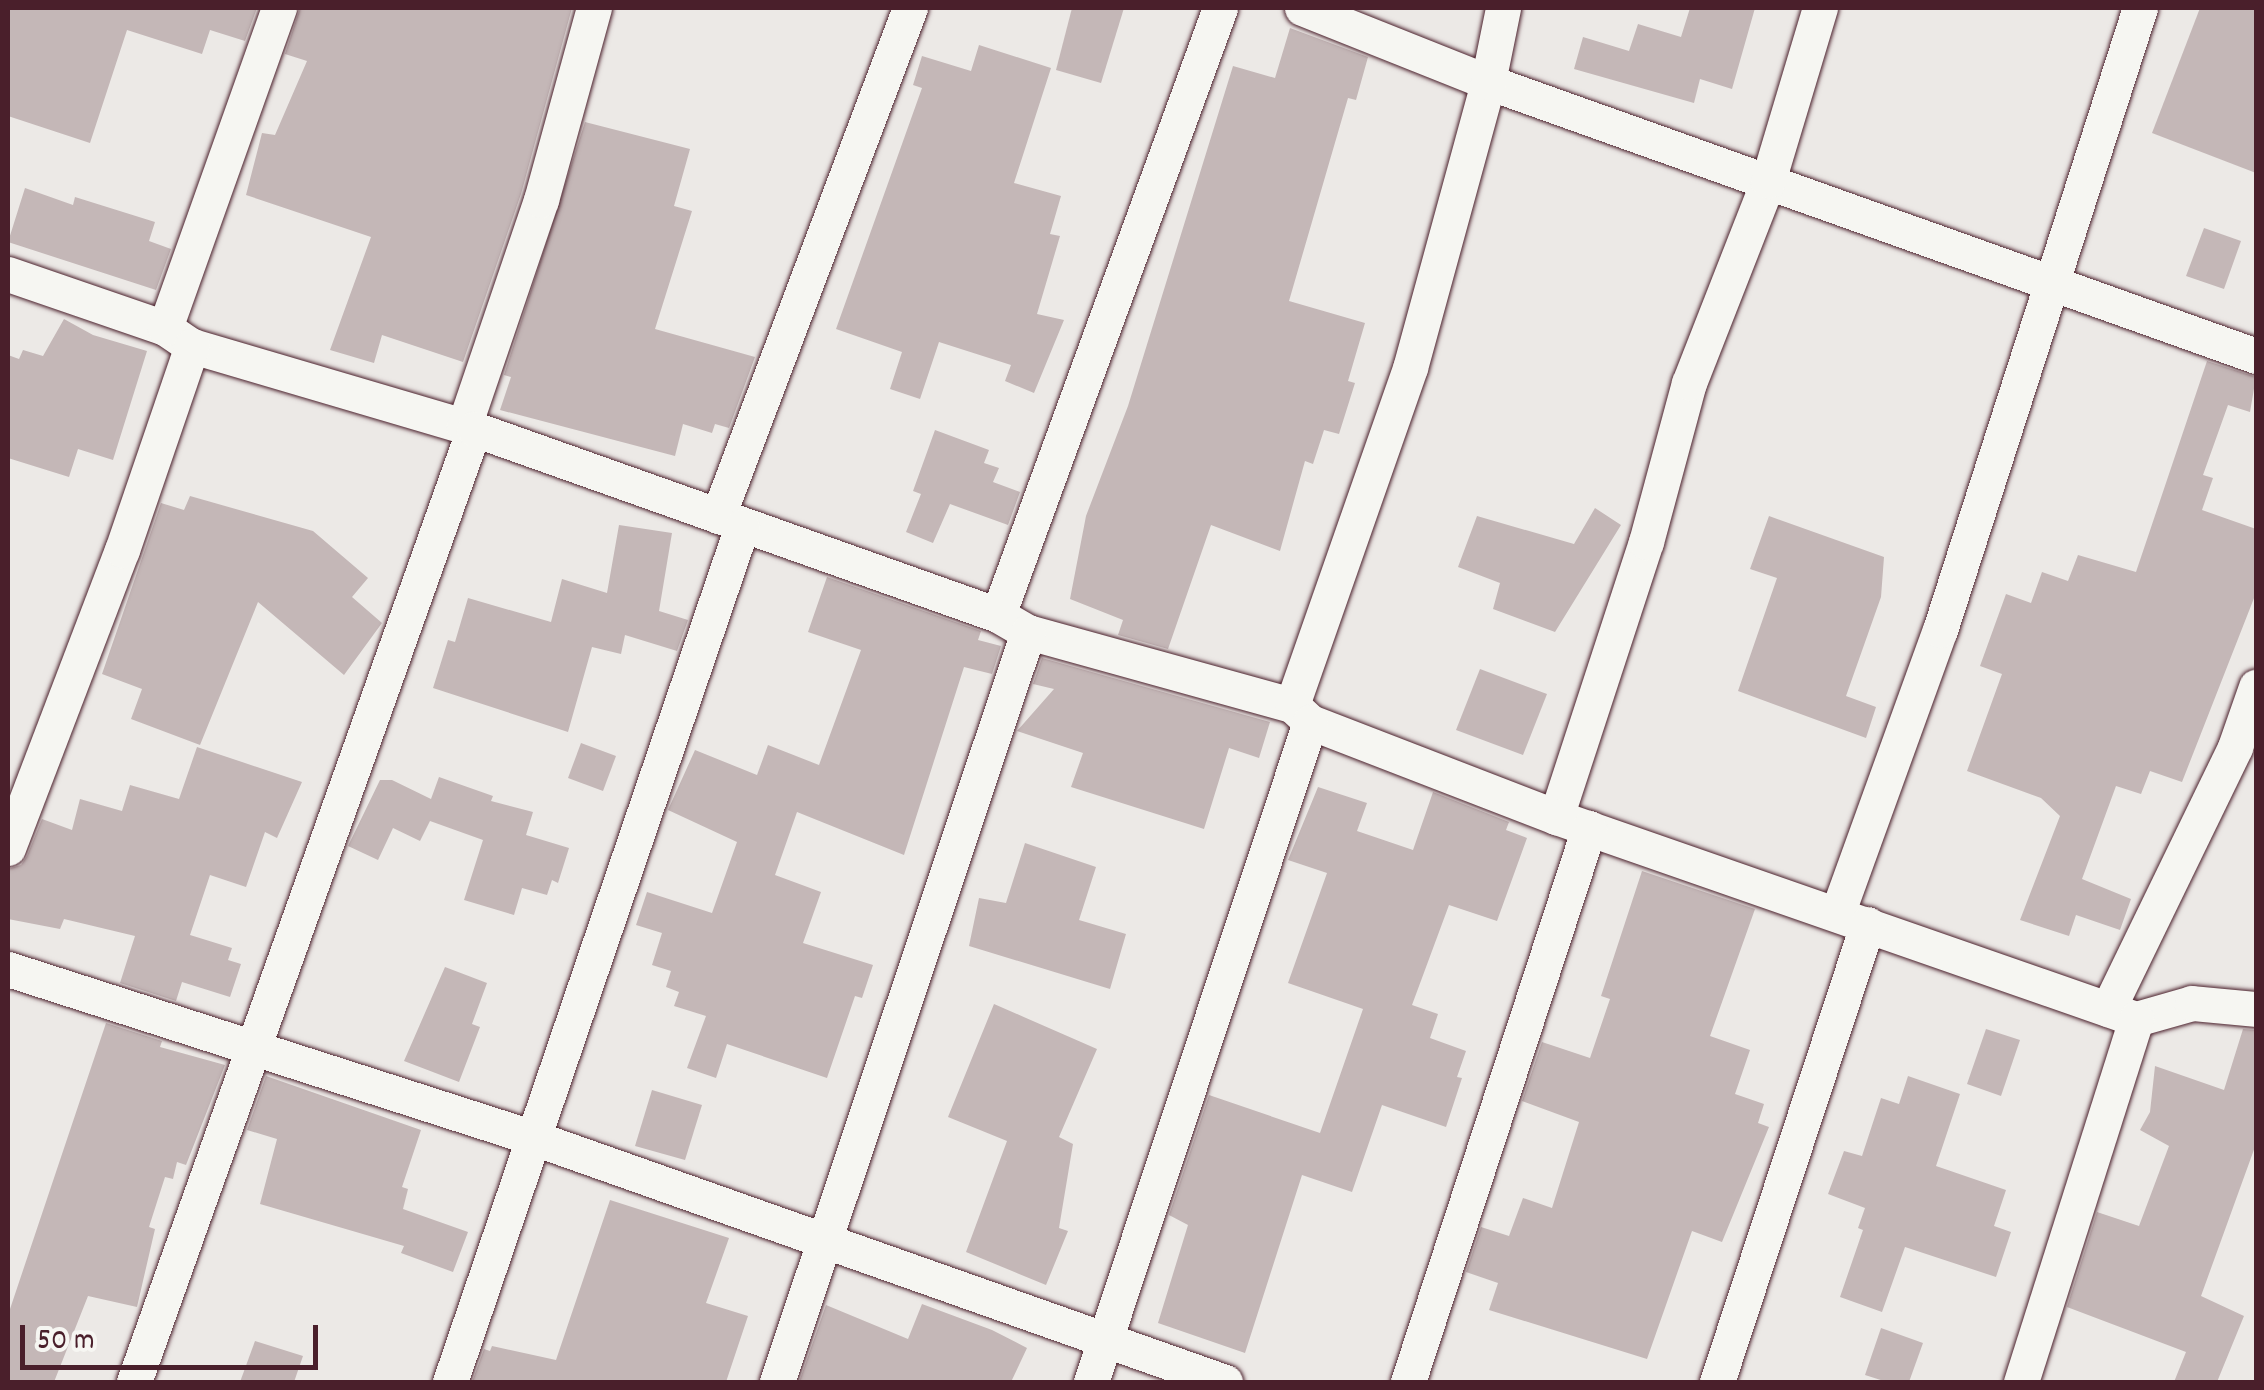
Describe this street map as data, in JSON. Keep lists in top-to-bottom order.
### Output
{
  "scale_bar": "50 m"
}
